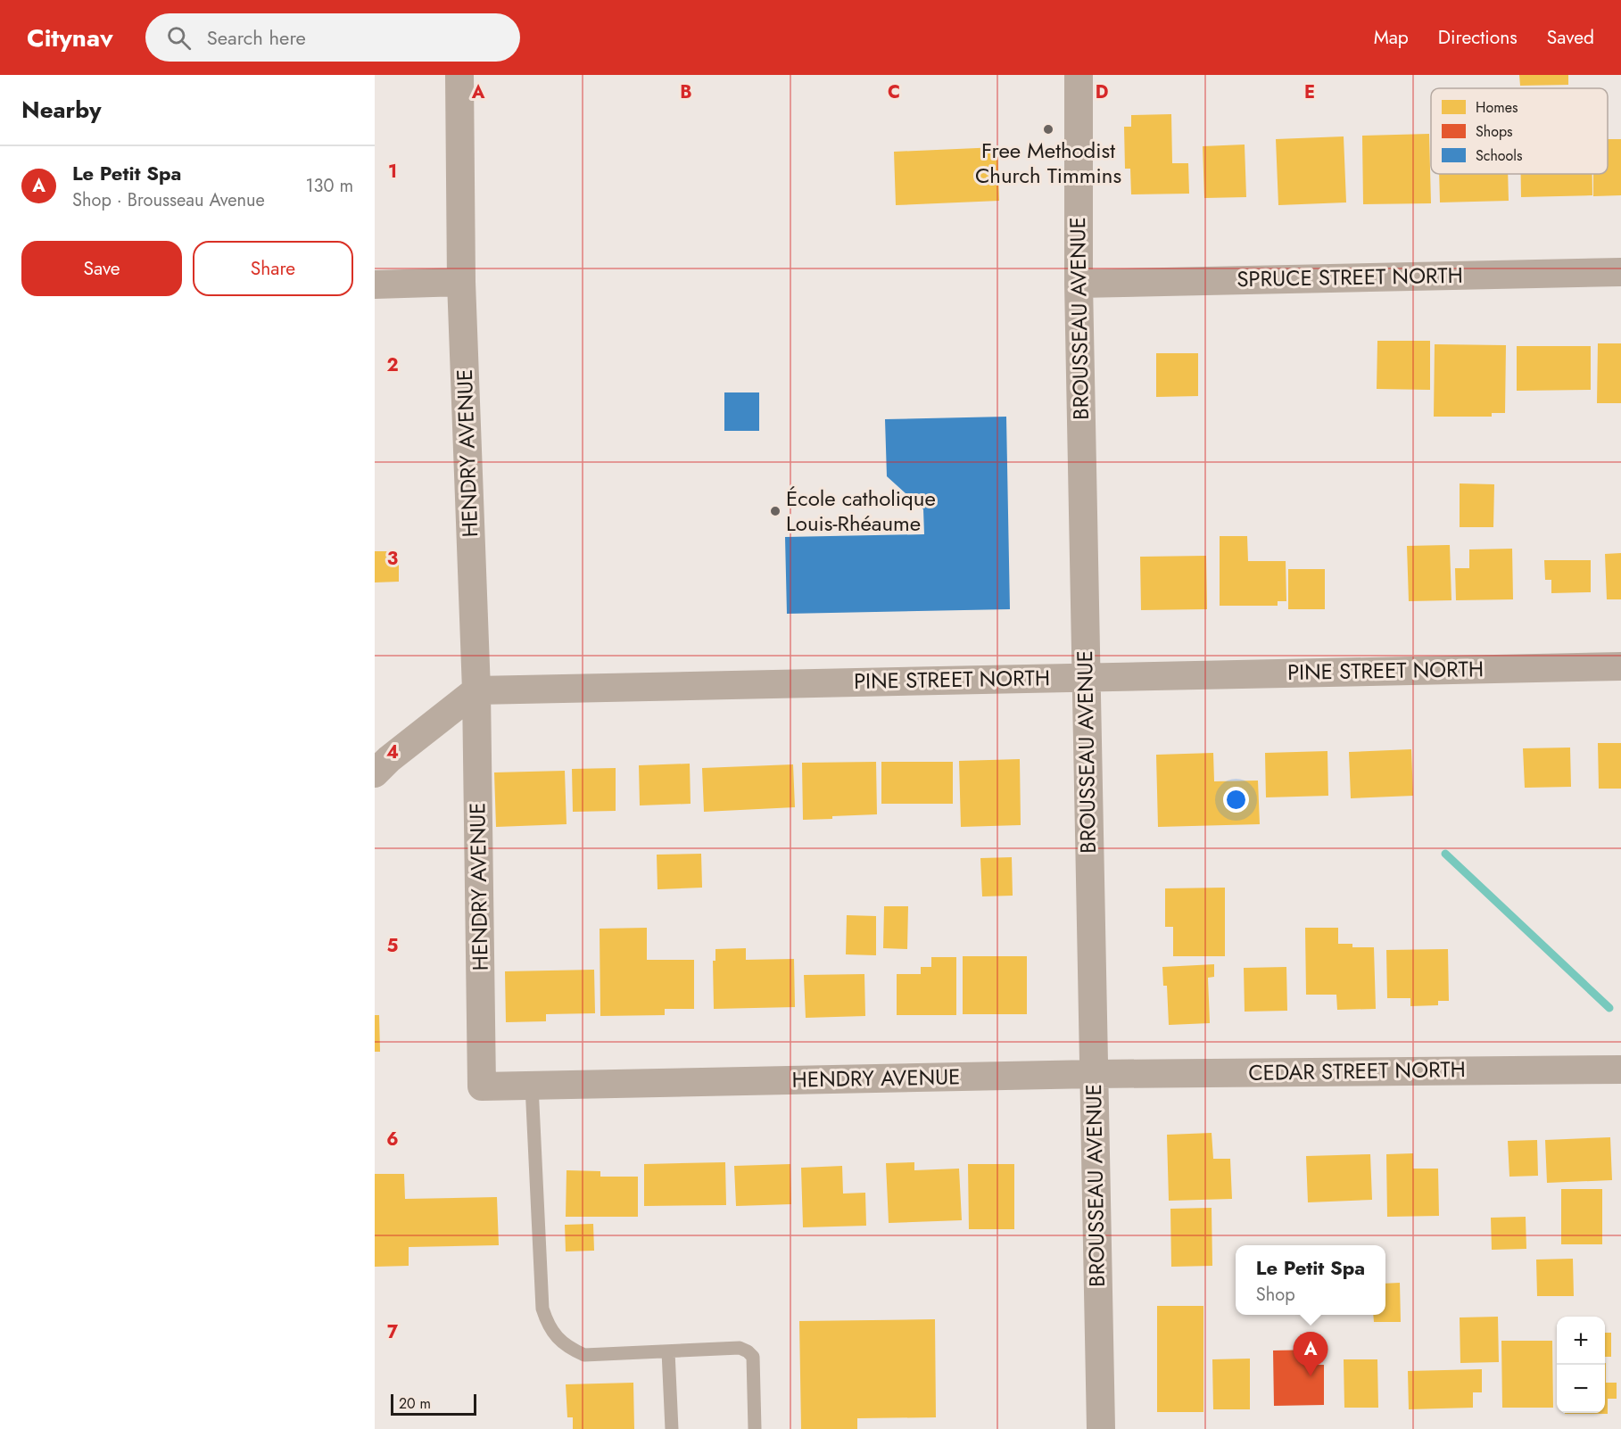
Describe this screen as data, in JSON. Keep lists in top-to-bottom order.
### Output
{
  "streets": {
    "street": [
      "SPRUCE STREET NORTH",
      "BROUSSEAU AVENUE",
      "HENDRY AVENUE",
      "PINE STREET NORTH",
      "CEDAR STREET NORTH"
    ]
  },
  "crossings": [
    ["SPRUCE STREET NORTH", "BROUSSEAU AVENUE"],
    ["BROUSSEAU AVENUE", "HENDRY AVENUE"],
    ["BROUSSEAU AVENUE", "PINE STREET NORTH"],
    ["BROUSSEAU AVENUE", "CEDAR STREET NORTH"],
    ["HENDRY AVENUE", "PINE STREET NORTH"],
    ["HENDRY AVENUE", "CEDAR STREET NORTH"]
  ],
  "places": ["Free Methodist Church Timmins", "École catholique Louis-Rhéaume"],
  "legend": ["Homes", "Shops", "Schools"],
  "scale_bar": "20 m",
  "page": {
    "header": "Citynav",
    "search": "Search here",
    "nav": ["Map", "Directions", "Saved"],
    "heading": "Nearby",
    "list": [
      {
        "mark": "A",
        "name": "Le Petit Spa",
        "note": "Shop · Brousseau Avenue",
        "value": "130 m"
      }
    ],
    "buttons": ["Save", "Share"],
    "popup": ["Le Petit Spa", "Shop"],
    "map_buttons": ["+", "−"],
    "pins": "A",
    "scale": "20 m"
  },
  "grid": {
    "columns": [
      "A",
      "B",
      "C",
      "D",
      "E"
    ],
    "rows": [
      "1",
      "2",
      "3",
      "4",
      "5",
      "6",
      "7"
    ]
  }
}
